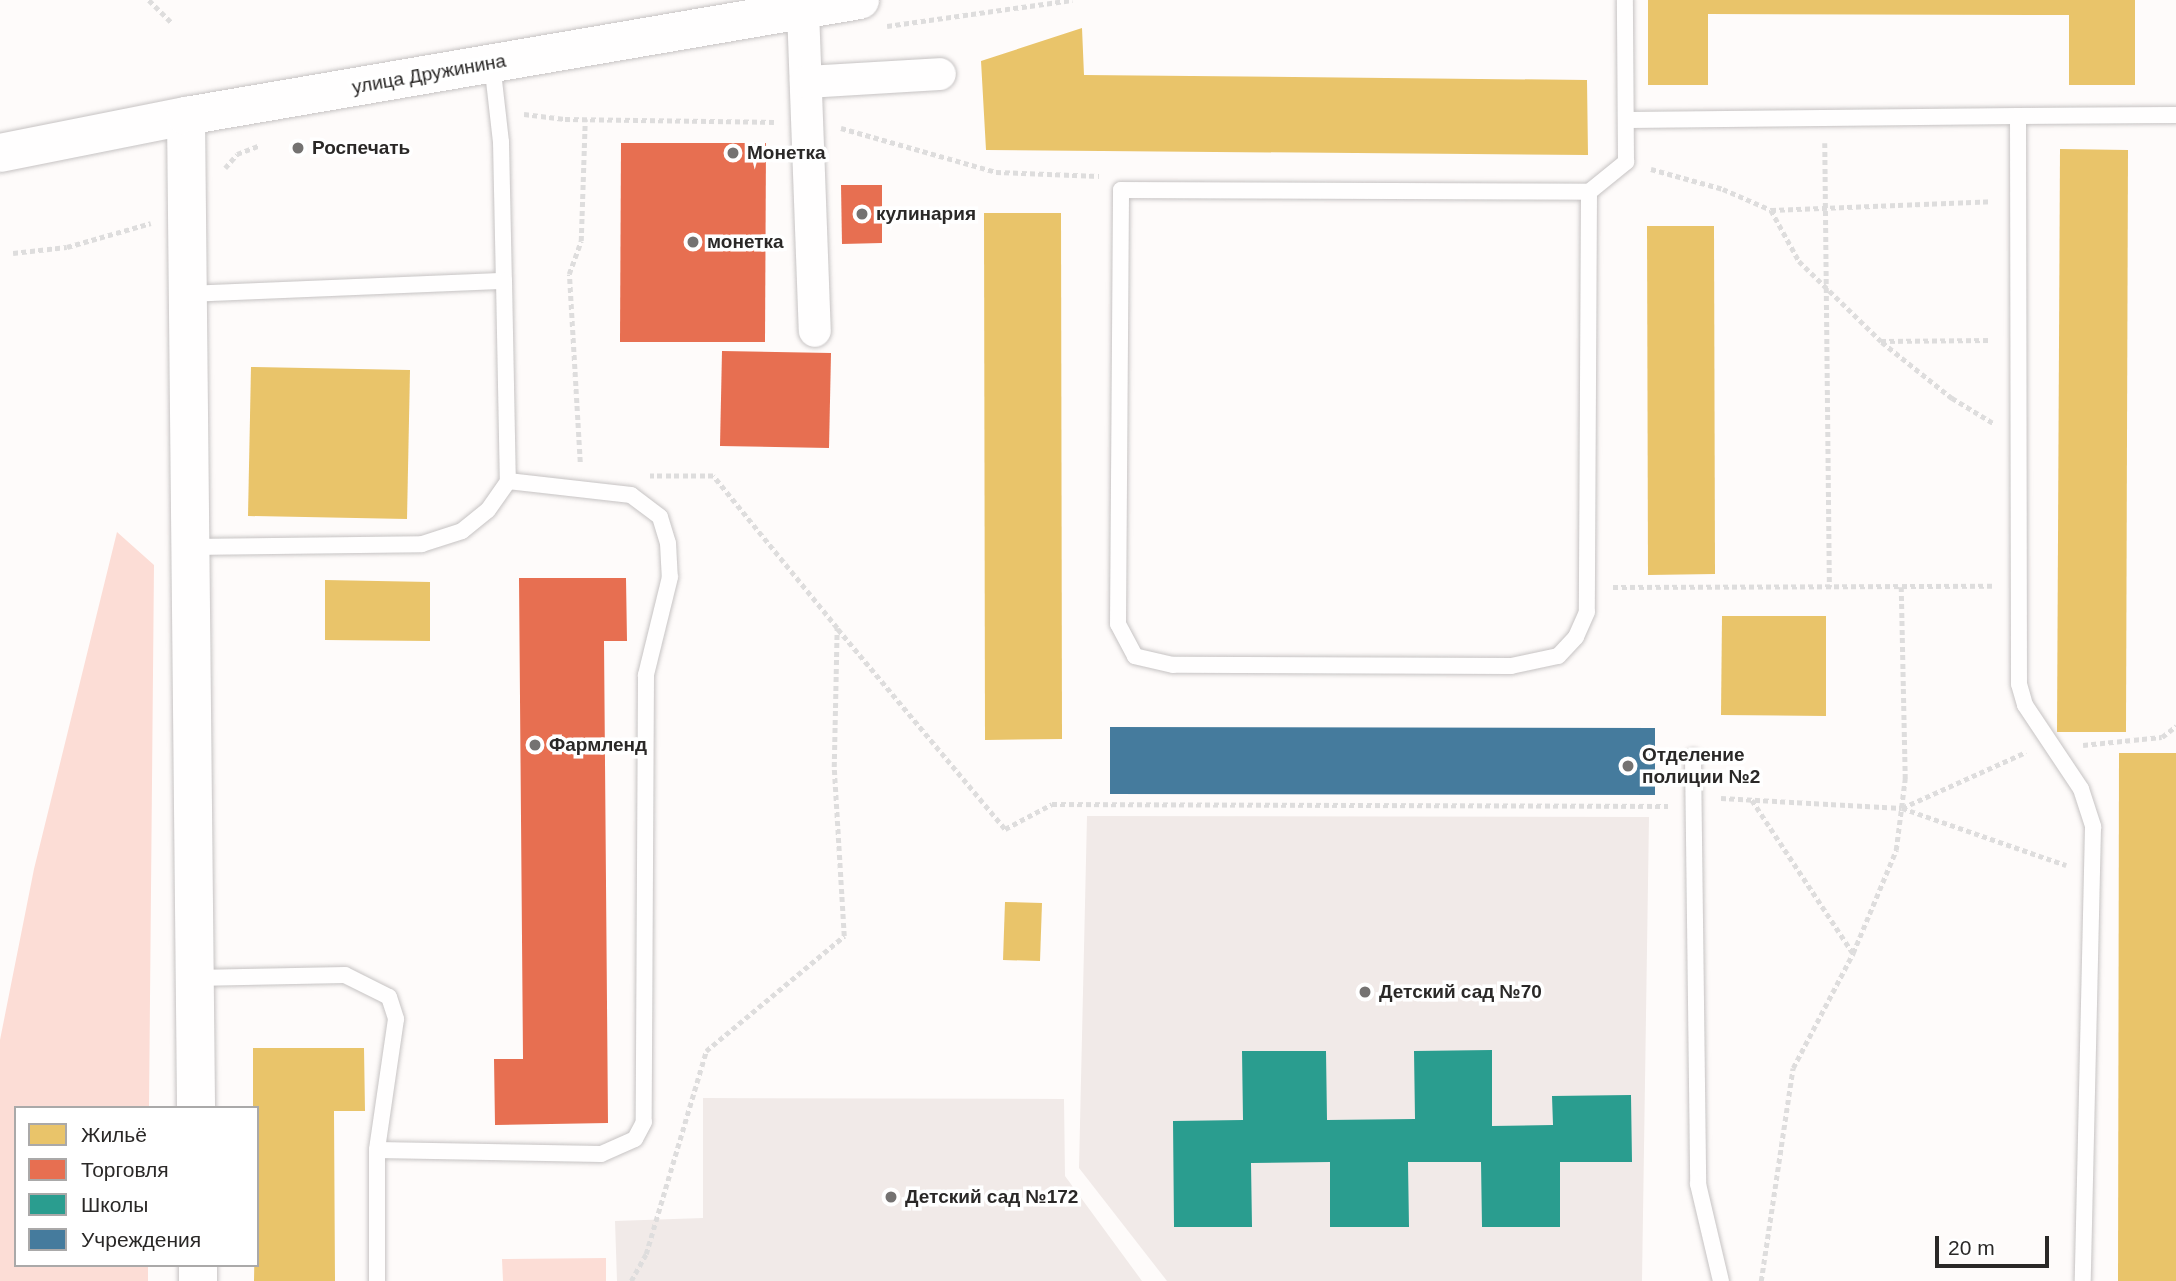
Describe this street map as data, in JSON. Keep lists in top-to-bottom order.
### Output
{
  "streets": {
    "street": ["улица Дружинина"]
  },
  "places": [
    "Роспечать",
    "Монетка",
    "кулинария",
    "монетка",
    "Фармленд",
    "Отделение полиции №2",
    "Детский сад №70",
    "Детский сад №172"
  ],
  "legend": [
    "Жильё",
    "Торговля",
    "Школы",
    "Учреждения"
  ],
  "scale_bar": "20 m"
}
